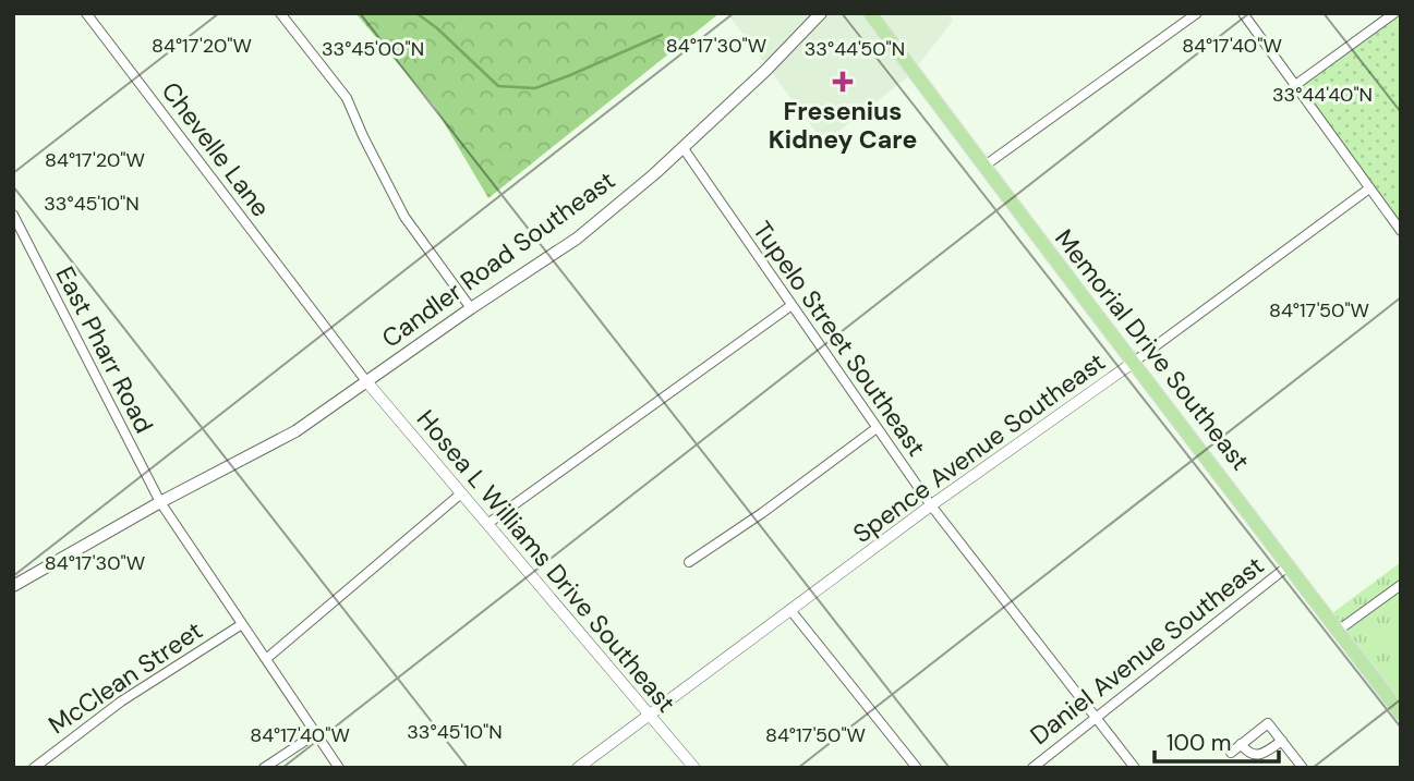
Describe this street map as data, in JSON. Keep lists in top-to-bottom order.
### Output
{
  "streets": {
    "main road": ["Candler Road Southeast", "Memorial Drive Southeast"],
    "street": [
      "Chevelle Lane",
      "Tupelo Street Southeast",
      "East Pharr Road",
      "Spence Avenue Southeast",
      "Hosea L Williams Drive Southeast",
      "Daniel Avenue Southeast",
      "McClean Street"
    ]
  },
  "crossings": [
    ["Chevelle Lane", "Candler Road Southeast"],
    ["Chevelle Lane", "Hosea L Williams Drive Southeast"],
    ["Candler Road Southeast", "Tupelo Street Southeast"],
    ["Candler Road Southeast", "East Pharr Road"],
    ["Candler Road Southeast", "Hosea L Williams Drive Southeast"],
    ["Tupelo Street Southeast", "Spence Avenue Southeast"],
    ["Tupelo Street Southeast", "Daniel Avenue Southeast"],
    ["East Pharr Road", "McClean Street"],
    ["Memorial Drive Southeast", "Spence Avenue Southeast"],
    ["Memorial Drive Southeast", "Daniel Avenue Southeast"],
    ["Spence Avenue Southeast", "Hosea L Williams Drive Southeast"]
  ],
  "places": {
    "health": ["Fresenius Kidney Care"]
  },
  "scale_bar": "100 m",
  "coordinates": [
    "84°17'20\"W",
    "84°17'30\"W",
    "84°17'40\"W",
    "33°45'00\"N",
    "33°44'50\"N",
    "33°44'40\"N",
    "33°45'10\"N",
    "84°17'50\"W"
  ]
}
